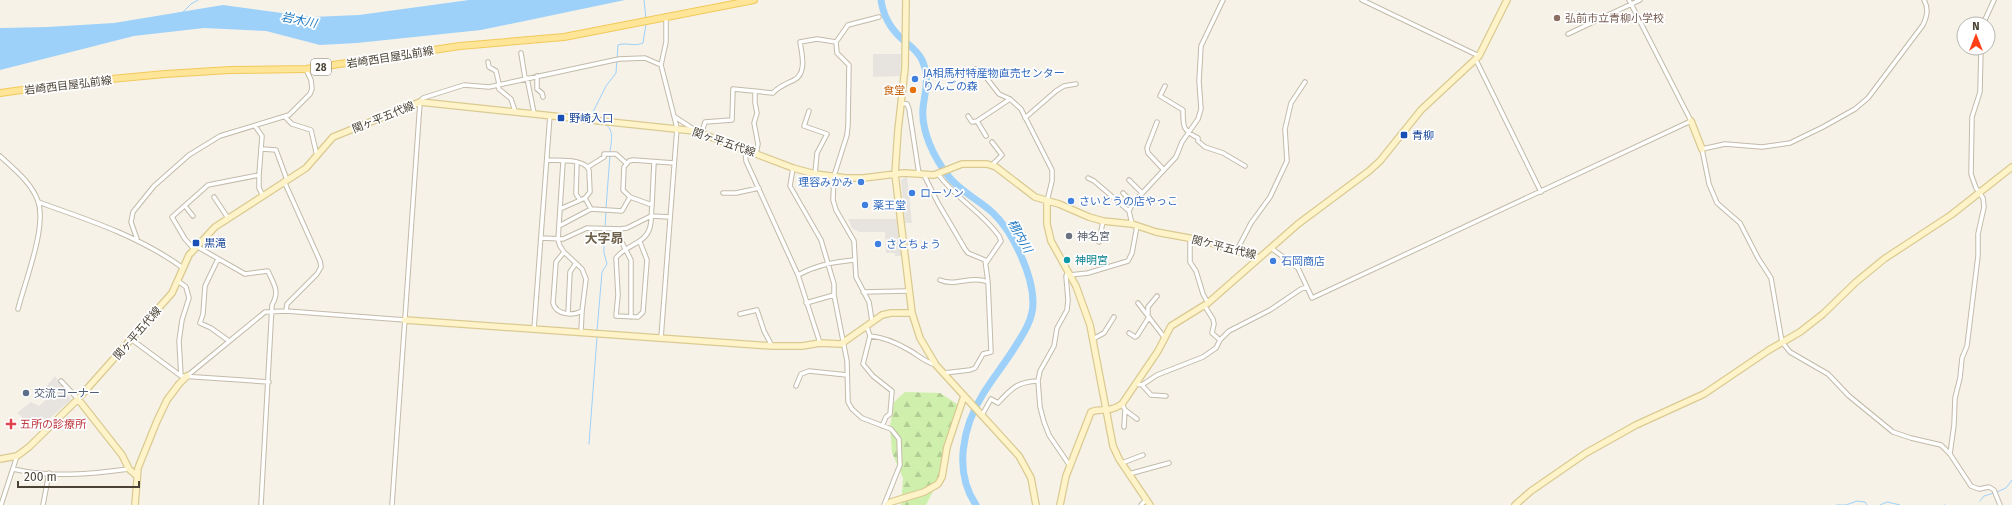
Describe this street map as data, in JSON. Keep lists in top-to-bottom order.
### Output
{
  "streets": {
    "main road": ["岩崎西目屋弘前線", "28"],
    "street": ["関ヶ平五代線", "関ケ平五代線"]
  },
  "districts": ["大字昴"],
  "water": ["岩木川", "栩内川"],
  "places": {
    "other": [
      "弘前市立青柳小学校",
      "JA相馬村特産物直売センター りんごの森",
      "食堂",
      "理容みかみ",
      "ローソン",
      "さいとうの店やっこ",
      "薬王堂",
      "神名宮",
      "さとちょう",
      "神明宮",
      "石岡商店",
      "交流コーナー"
    ],
    "transit": ["野崎入口", "青柳", "黒滝"],
    "health": ["五所の診療所"]
  },
  "scale_bar": "200 m",
  "north": "top"
}
